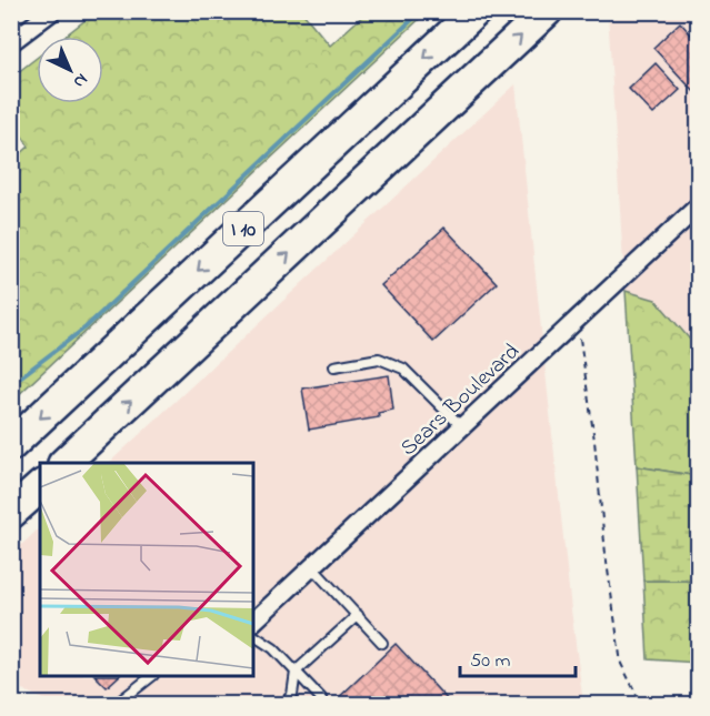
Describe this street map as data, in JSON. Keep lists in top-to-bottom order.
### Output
{
  "streets": {
    "highway": ["I 10"],
    "street": ["Sears Boulevard"]
  },
  "scale_bar": "50 m",
  "north": "bottom right"
}
